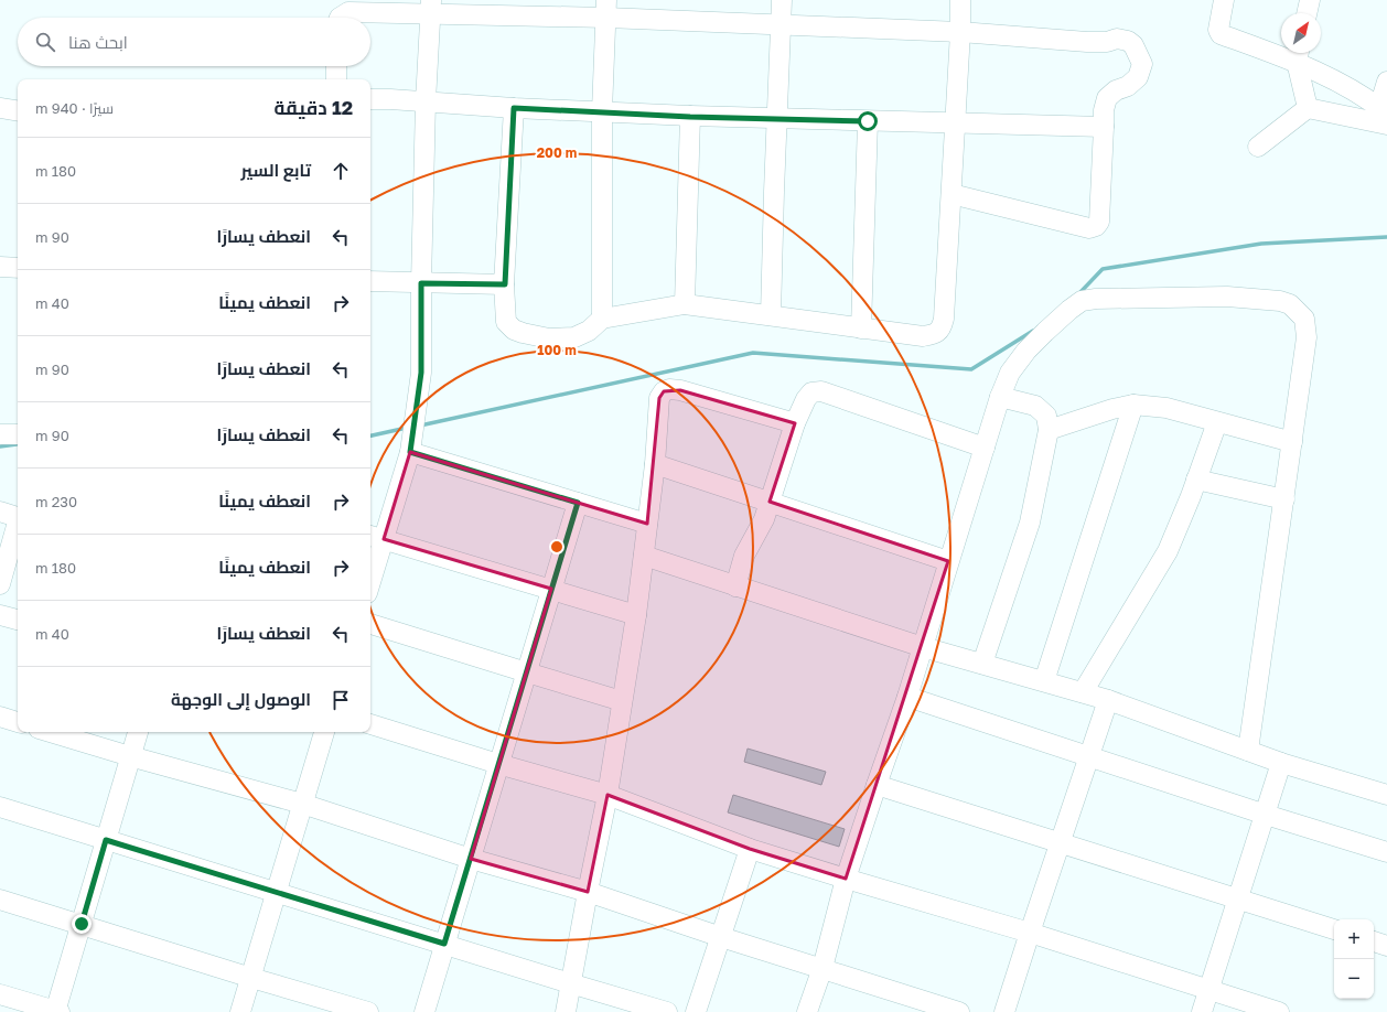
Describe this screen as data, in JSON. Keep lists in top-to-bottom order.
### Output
{
  "north": "top right",
  "page": {
    "search": "ابحث هنا",
    "heading": ["12 دقيقة", "سيرًا · 940 m"],
    "list": [
      ["تابع السير", "180 m"],
      ["انعطف يسارًا", "90 m"],
      ["انعطف يمينًا", "40 m"],
      ["انعطف يسارًا", "90 m"],
      ["انعطف يسارًا", "90 m"],
      ["انعطف يمينًا", "230 m"],
      ["انعطف يمينًا", "180 m"],
      ["انعطف يسارًا", "40 m"],
      "الوصول إلى الوجهة"
    ],
    "map_buttons": ["+", "−"]
  },
  "rings": ["200 m", "100 m"]
}
